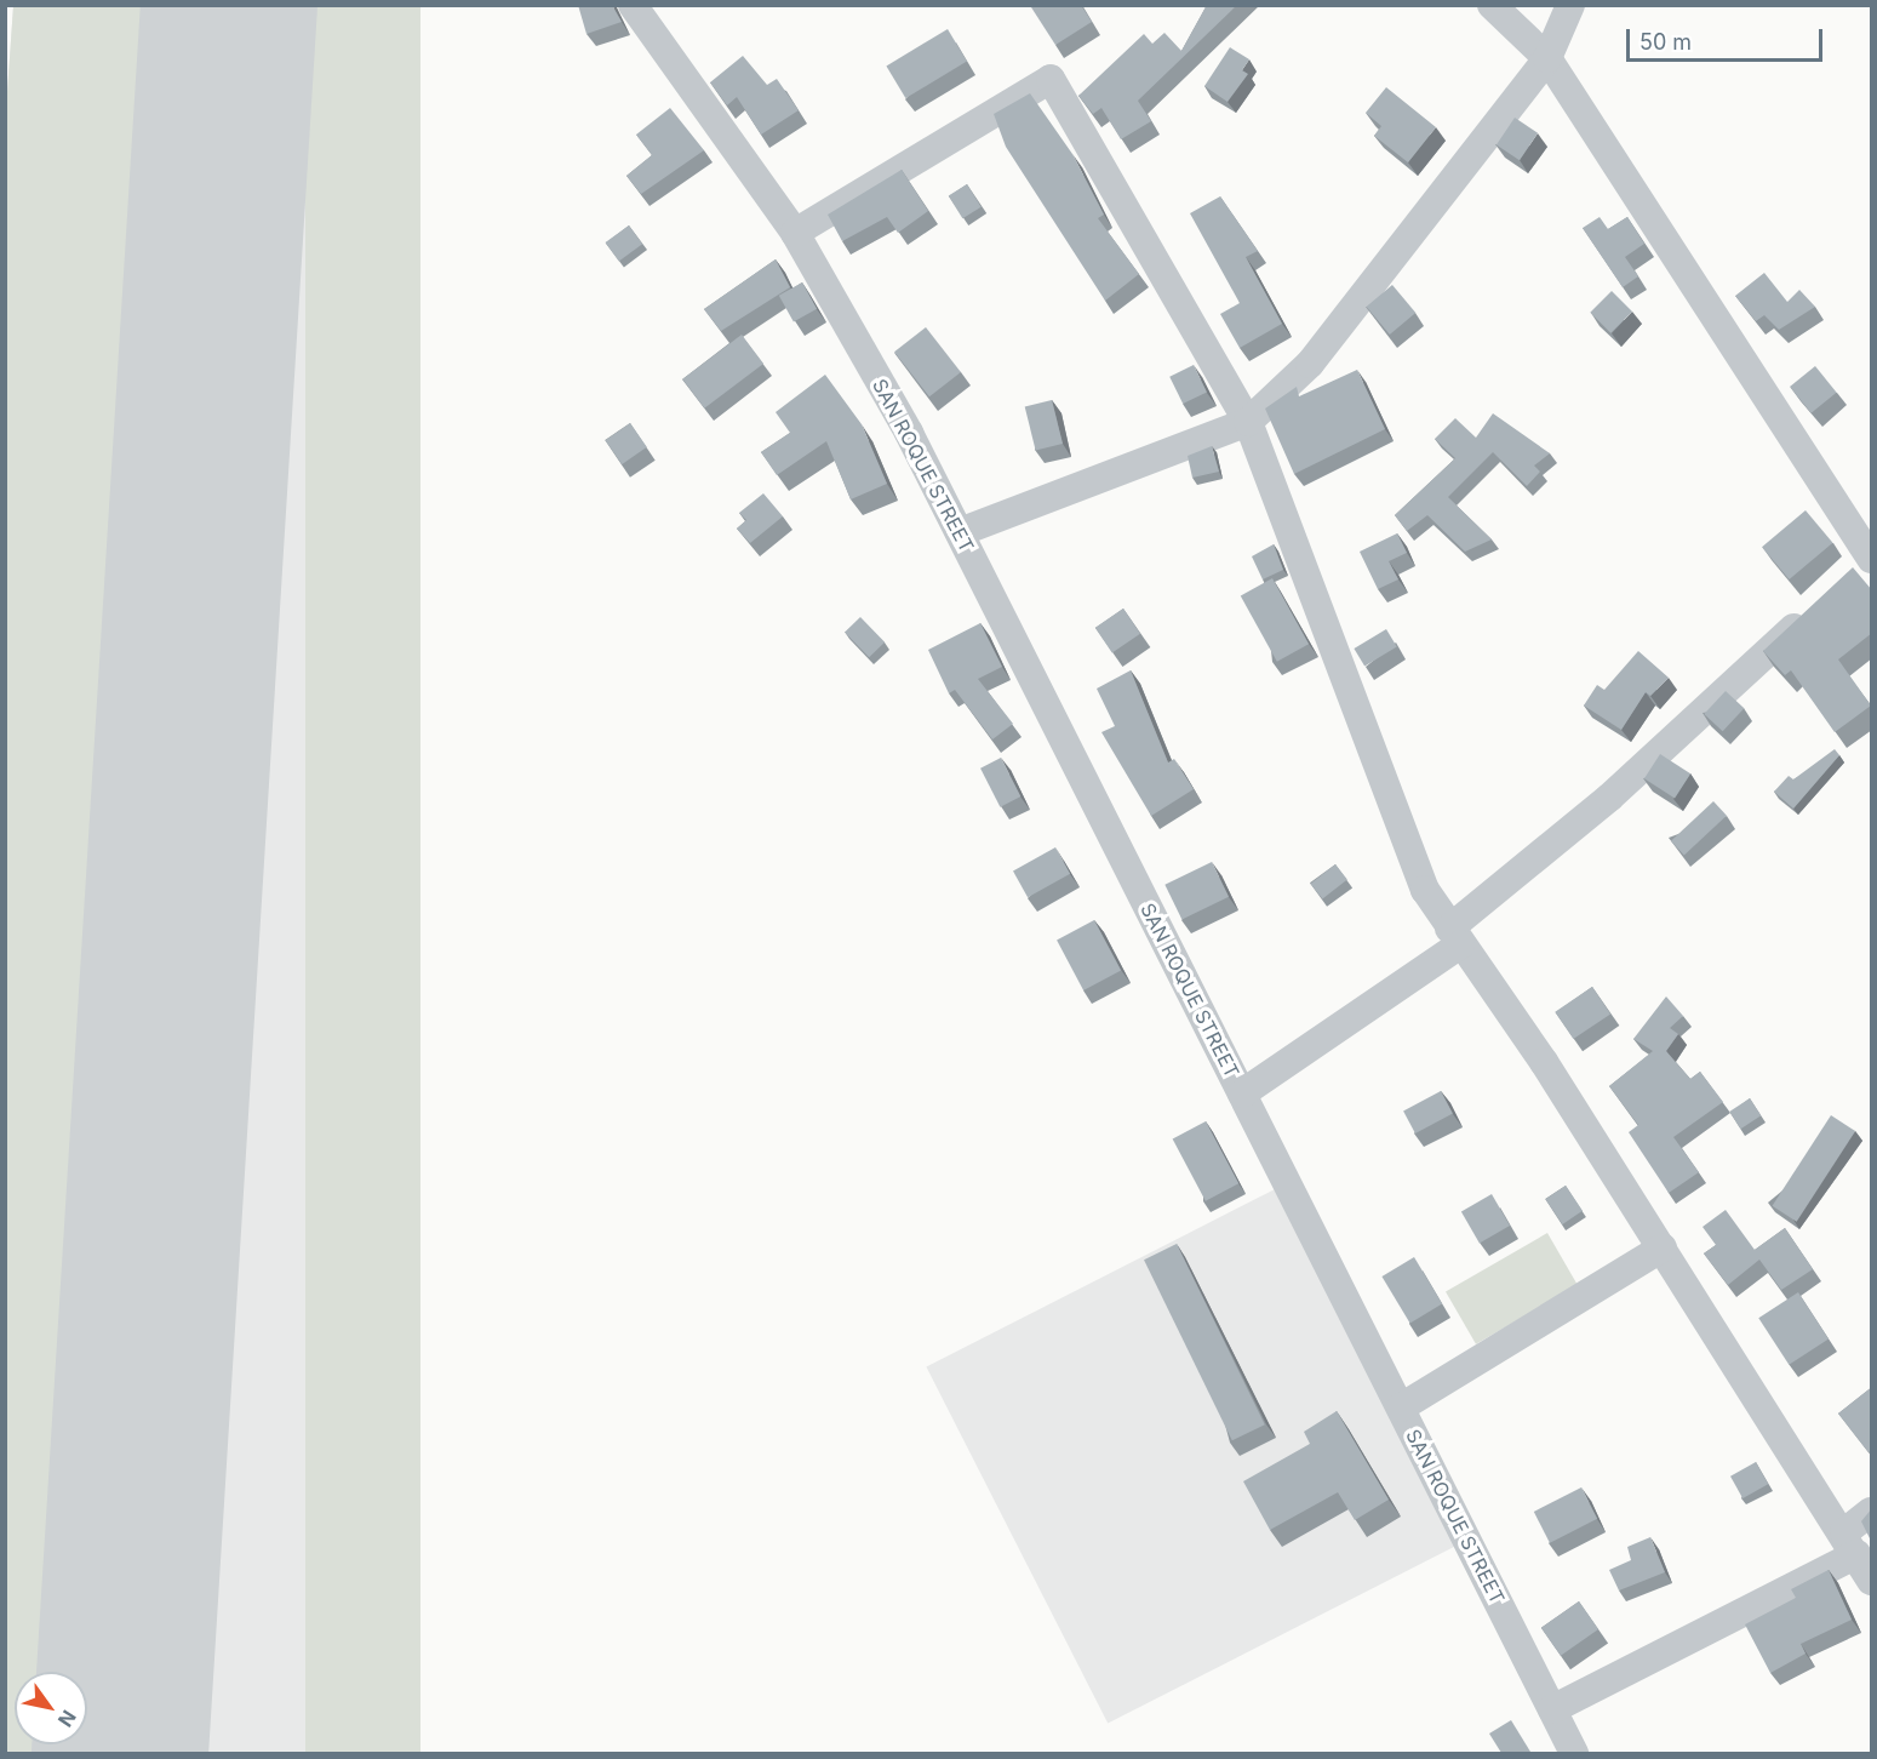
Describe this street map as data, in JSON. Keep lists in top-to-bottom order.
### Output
{
  "streets": {
    "street": ["SAN ROQUE STREET"]
  },
  "scale_bar": "50 m",
  "north": "bottom right"
}
